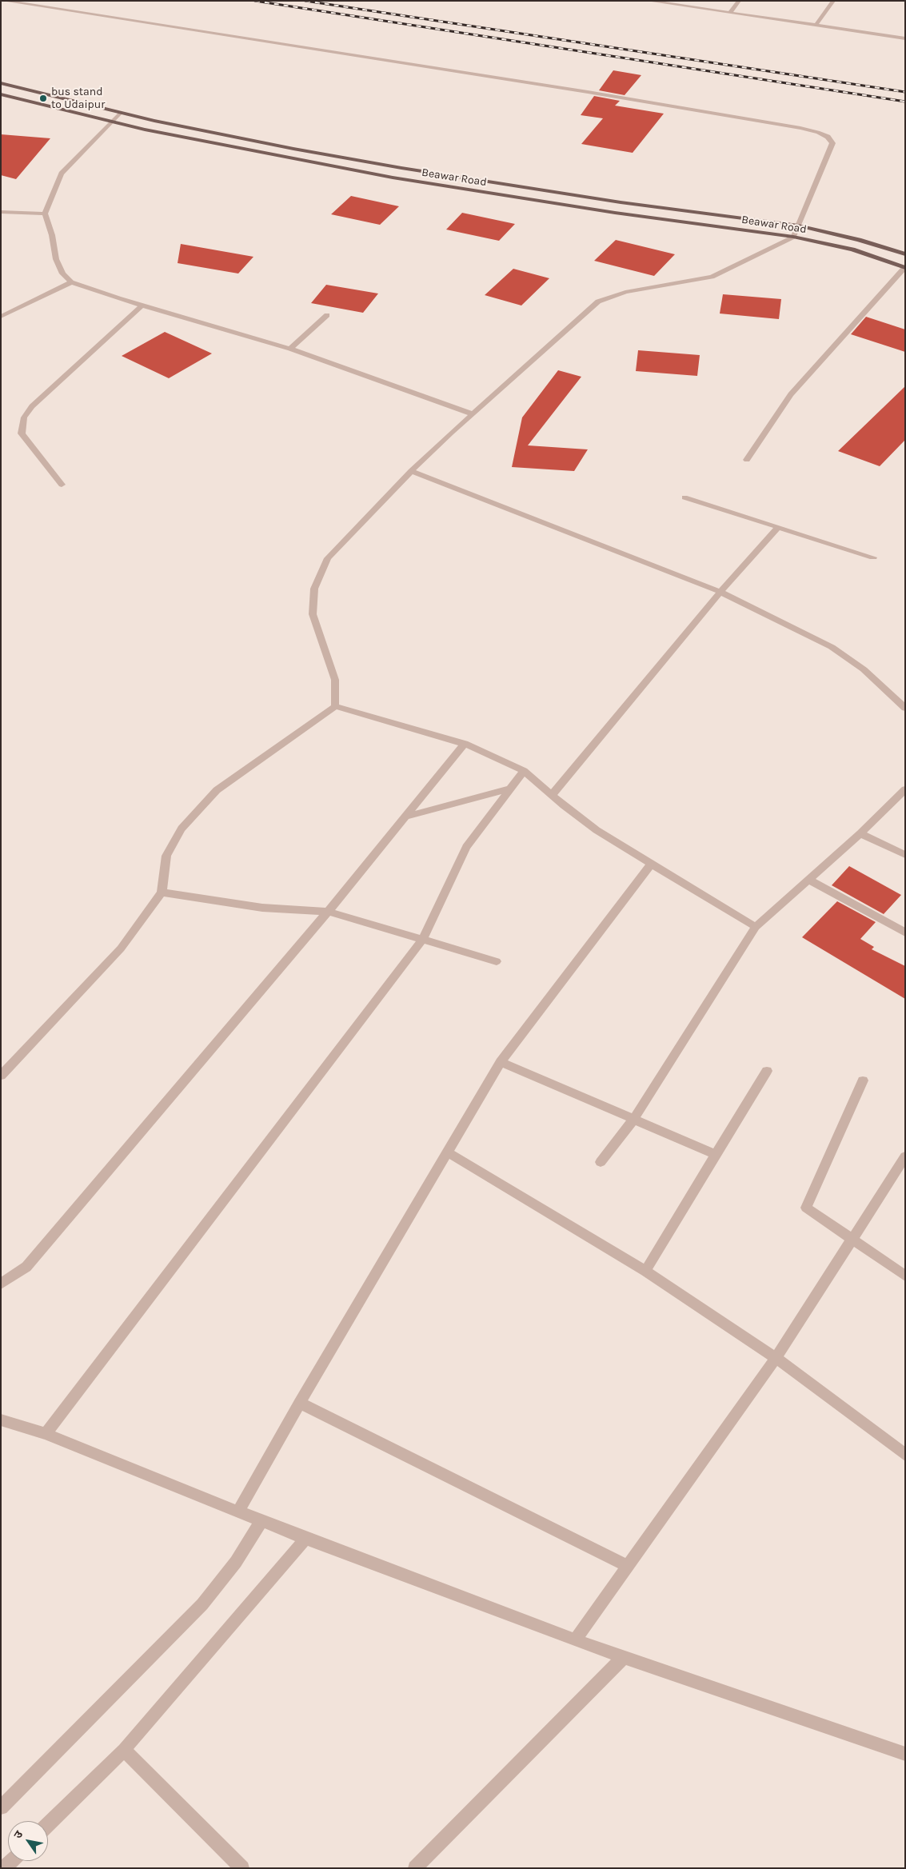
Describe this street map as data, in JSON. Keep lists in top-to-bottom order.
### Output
{
  "streets": {
    "main road": ["Beawar Road"]
  },
  "places": ["bus stand to Udaipur"],
  "north": "top left"
}
